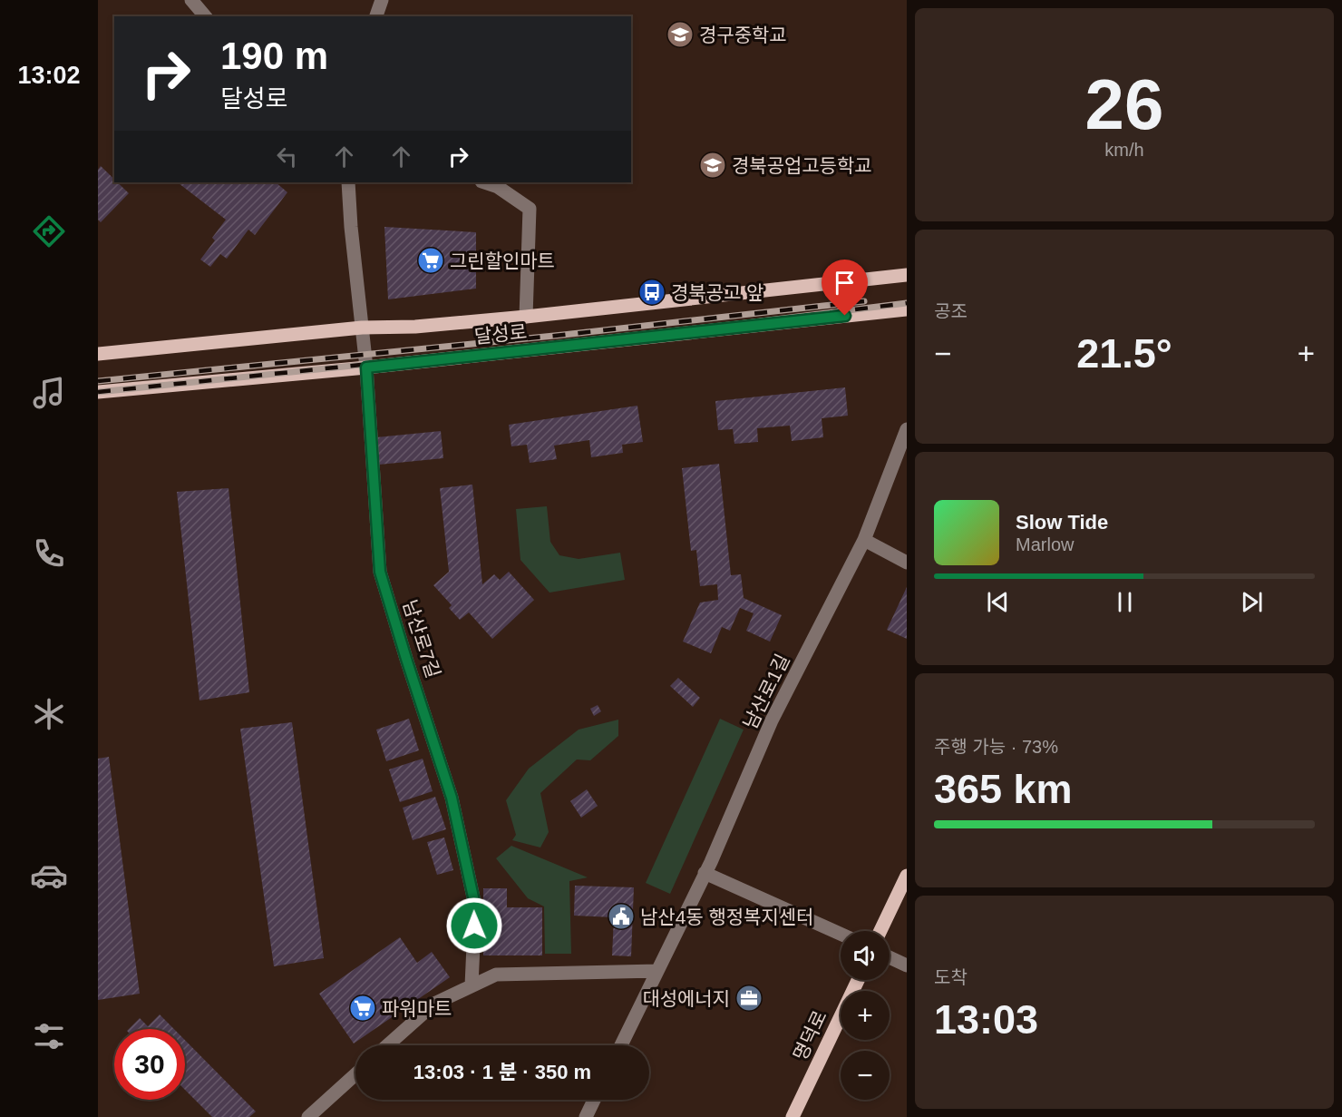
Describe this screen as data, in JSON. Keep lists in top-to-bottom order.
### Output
{
  "streets": {
    "main road": ["달성로", "명덕로"],
    "street": ["남산로7길", "남산로1길"]
  },
  "crossings": [
    ["달성로", "남산로7길"]
  ],
  "places": {
    "school or university": ["경구중학교", "경북공업고등학교"],
    "supermarket": ["그린할인마트", "파워마트"],
    "bus stop": ["경북공고 앞"],
    "public building": ["남산4동 행정복지센터"],
    "office": ["대성에너지"]
  },
  "page": {
    "tabs": "13:02",
    "tile": [
      ["26", "km/h"],
      "공조",
      ["주행 가능 · 73%", "365 km"],
      ["도착", "13:03"]
    ],
    "turn": ["190 m", "달성로"],
    "heat": ["−", "21.5°", "+"],
    "song": ["Slow Tide", "Marlow"],
    "map_buttons": ["+", "−"],
    "limit": "30",
    "trip": "13:03 · 1 분 · 350 m"
  }
}
